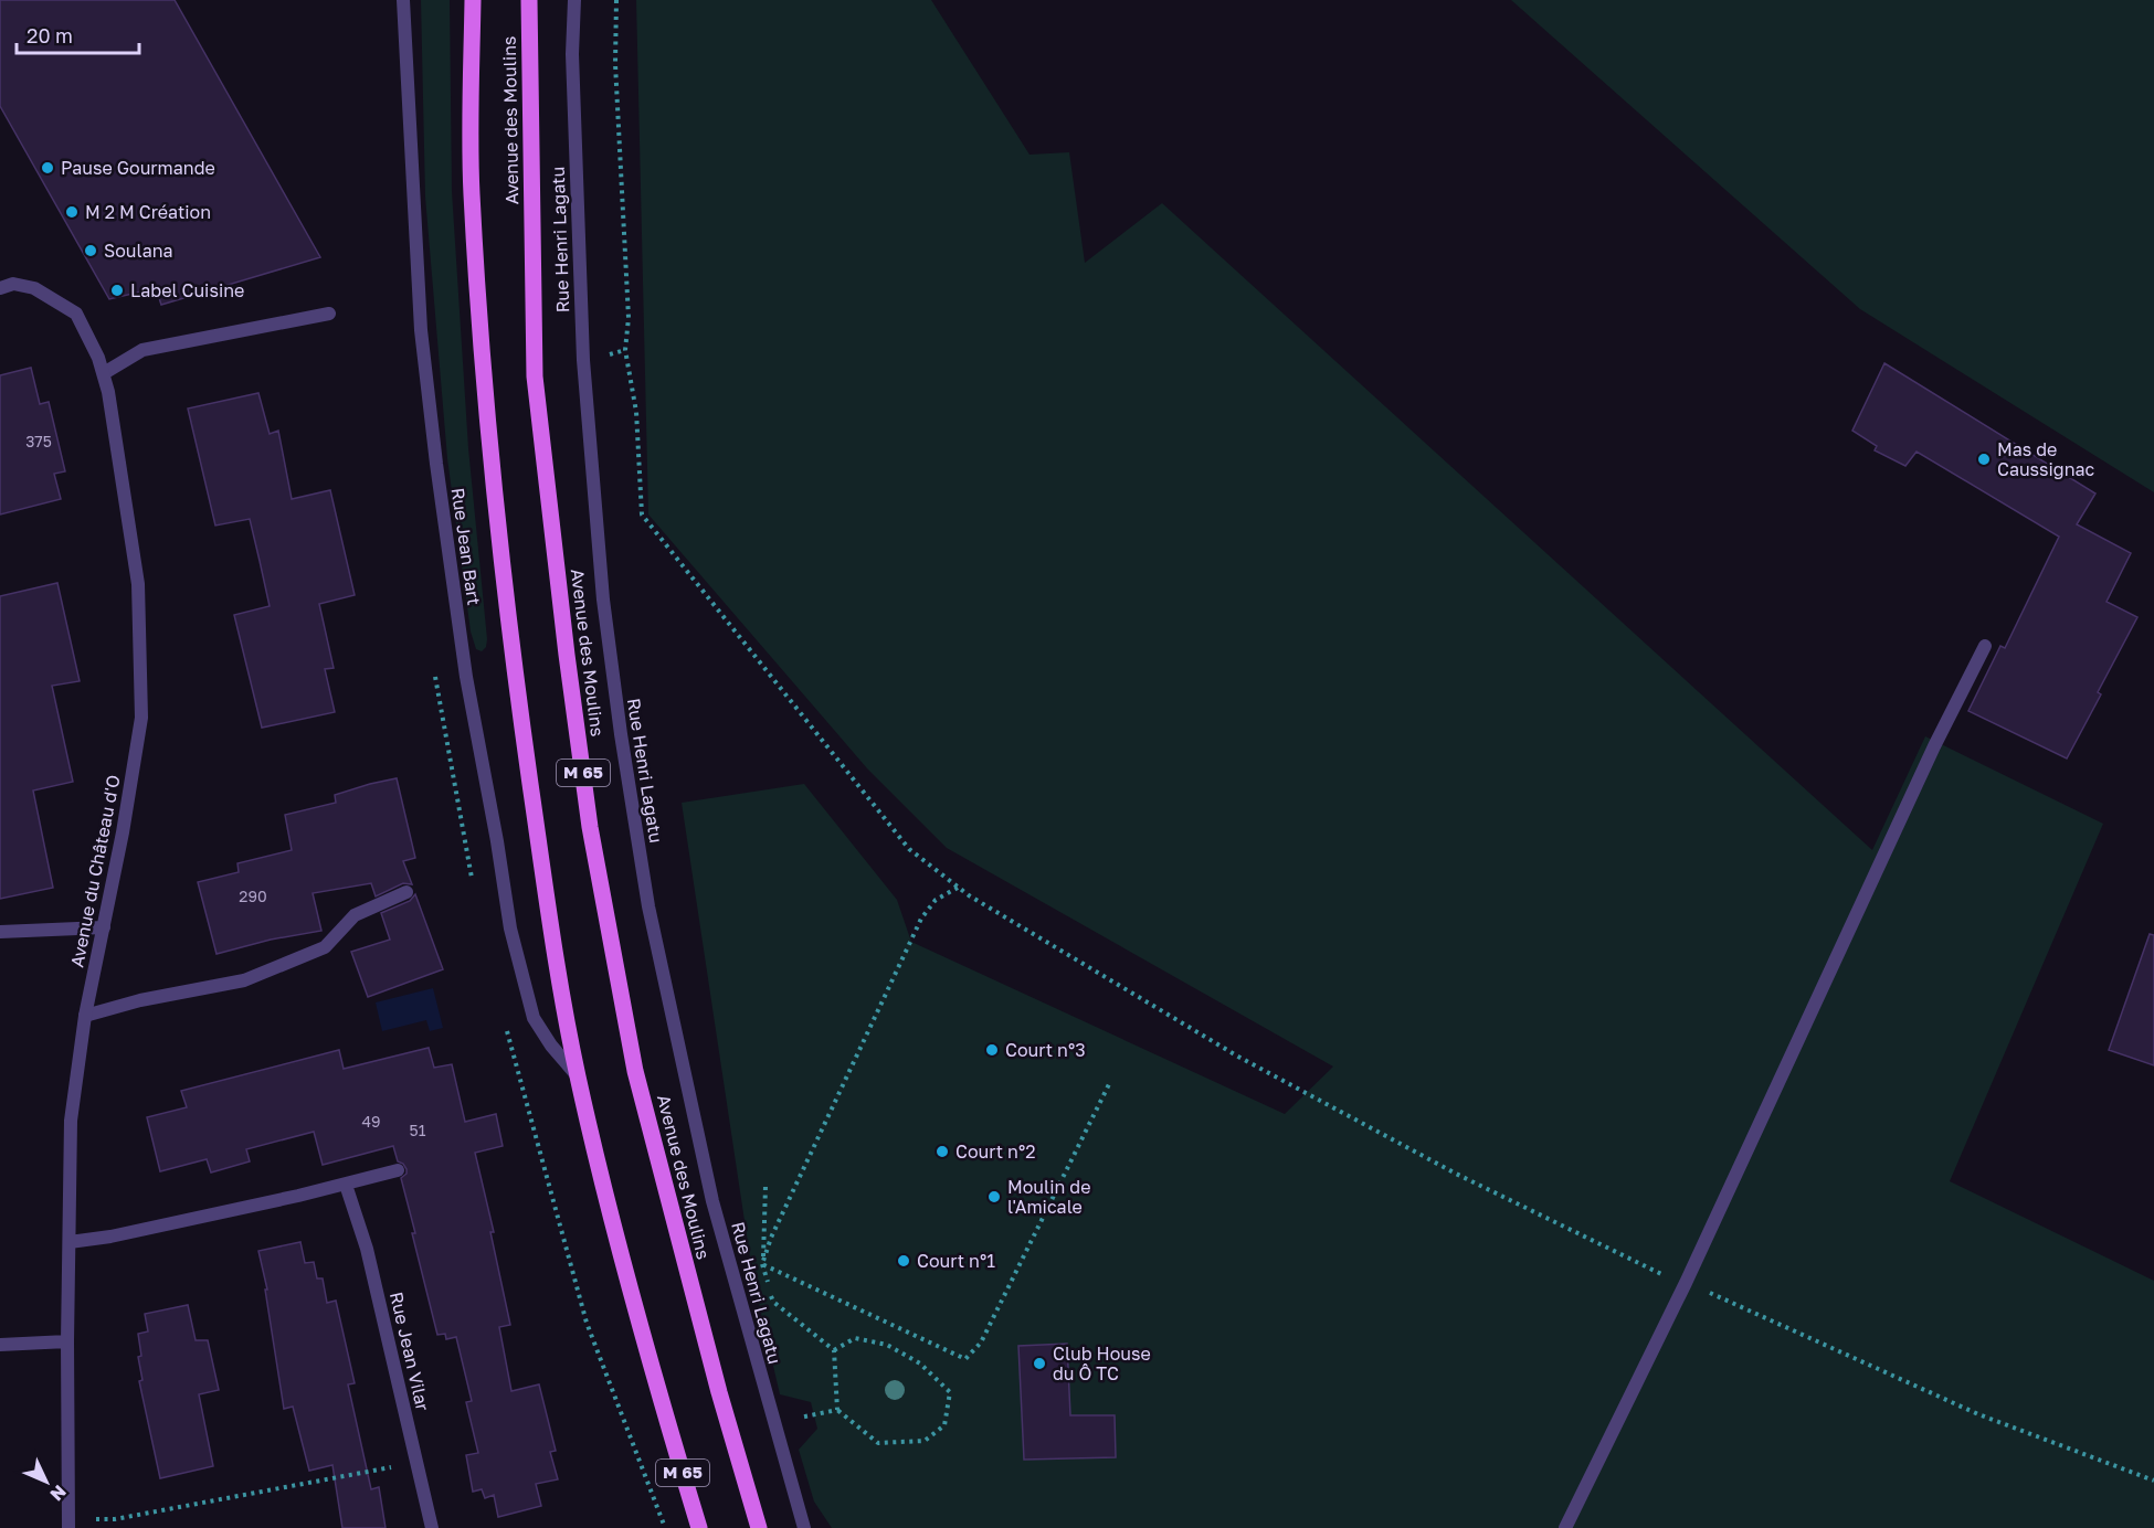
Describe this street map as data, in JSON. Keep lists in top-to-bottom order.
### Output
{
  "streets": {
    "main road": ["Avenue des Moulins", "M 65"],
    "street": [
      "Rue Henri Lagatu",
      "Rue Jean Bart",
      "Avenue du Château d'O",
      "Rue Jean Vilar"
    ]
  },
  "crossings": [
    ["Avenue des Moulins", "Rue Jean Bart"]
  ],
  "places": [
    "Pause Gourmande",
    "M 2 M Création",
    "Soulana",
    "Label Cuisine",
    "Mas de Caussignac",
    "Court n°3",
    "Court n°2",
    "Moulin de l'Amicale",
    "Court n°1",
    "Club House du Ô TC"
  ],
  "house_numbers": [
    "375",
    "290",
    "49",
    "51"
  ],
  "scale_bar": "20 m",
  "north": "bottom right"
}
